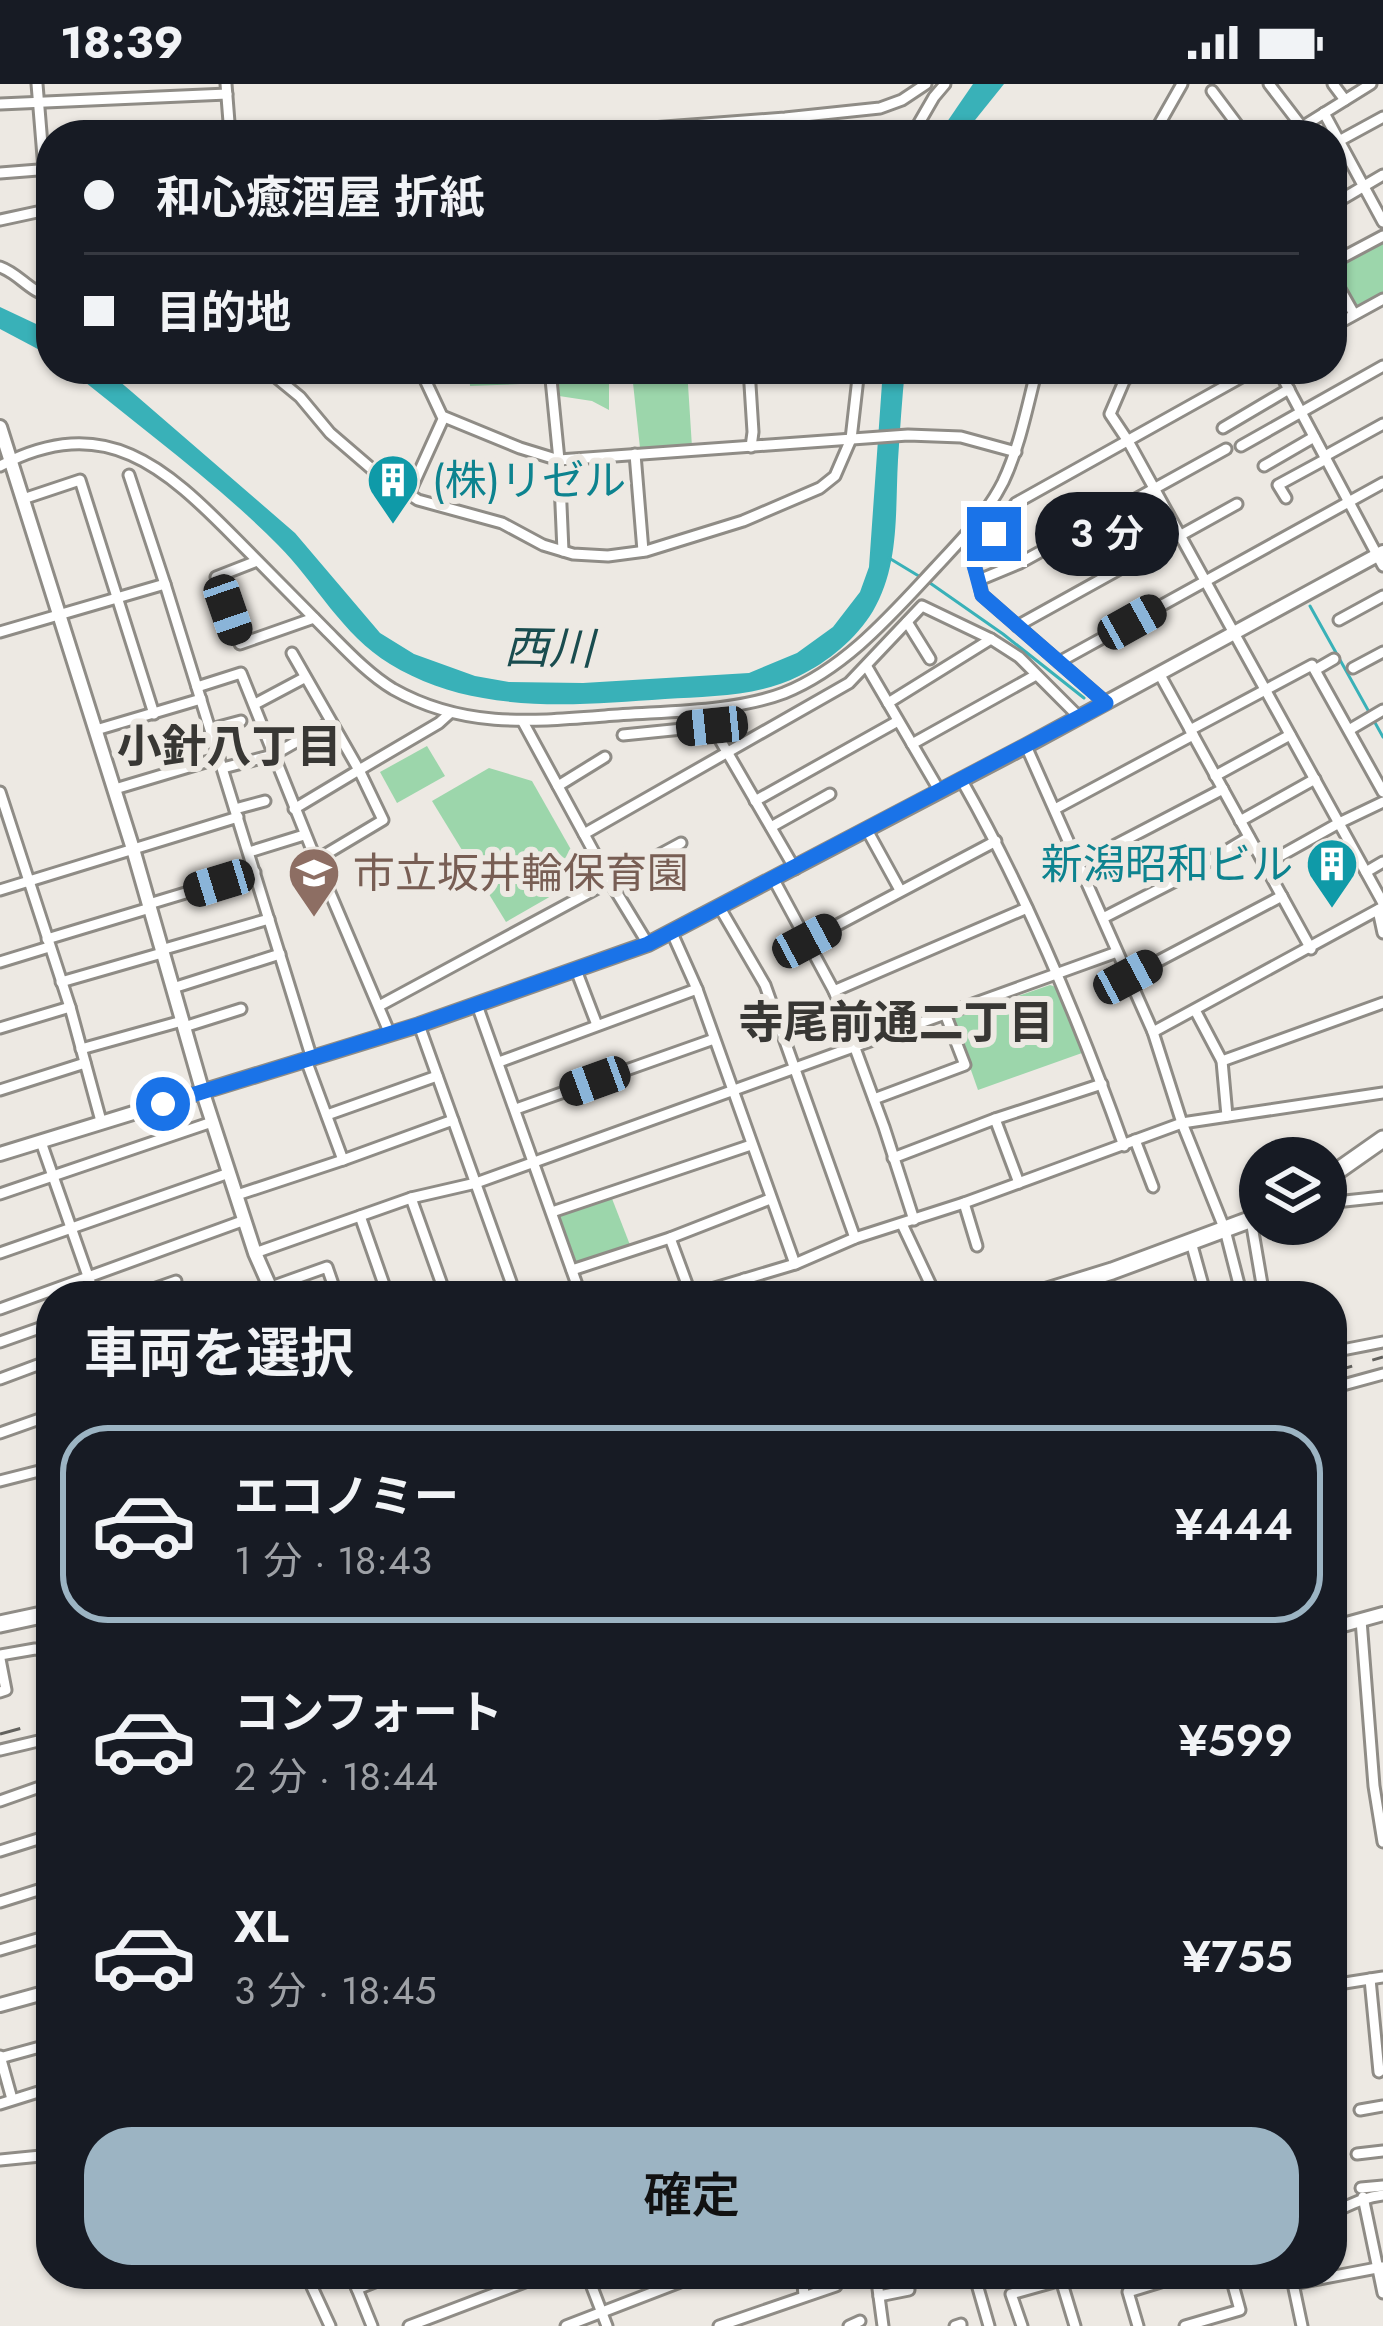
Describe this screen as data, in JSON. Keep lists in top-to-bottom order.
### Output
{
  "districts": ["小針八丁目", "寺尾前通二丁目"],
  "water": ["西川"],
  "places": {
    "building": ["(株)リゼル", "新潟昭和ビル"],
    "school or university": ["市立坂井輪保育園"]
  },
  "page": {
    "status": "18:39",
    "banner": ["和心癒酒屋 折紙", "目的地"],
    "bubble": "3 分",
    "heading": "車両を選択",
    "list": [
      {
        "name": "エコノミー",
        "note": "1 分 · 18:43",
        "value": "¥444"
      },
      {
        "name": "コンフォート",
        "note": "2 分 · 18:44",
        "value": "¥599"
      },
      {
        "name": "XL",
        "note": "3 分 · 18:45",
        "value": "¥755"
      }
    ],
    "buttons": "確定"
  }
}
